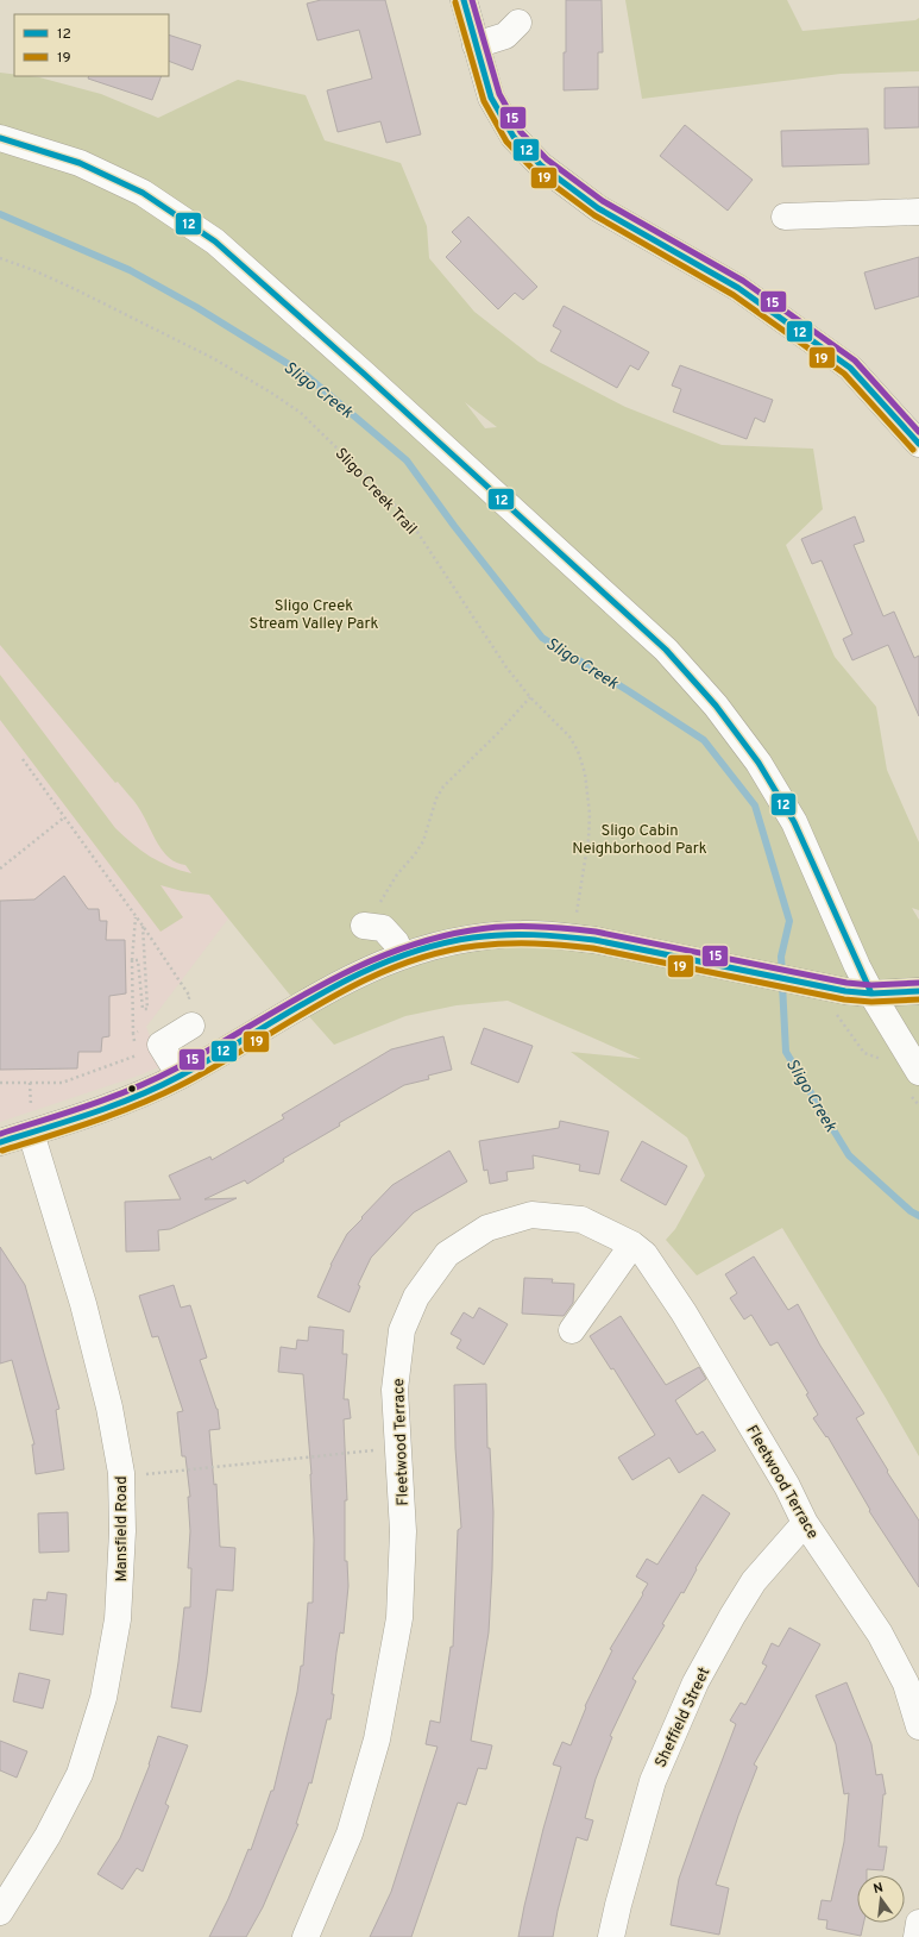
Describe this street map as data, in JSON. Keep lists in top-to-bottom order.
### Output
{
  "streets": {
    "street": ["Fleetwood Terrace", "Mansfield Road", "Sheffield Street"],
    "path": ["Sligo Creek Trail"]
  },
  "crossings": [
    ["Fleetwood Terrace", "Sheffield Street"]
  ],
  "water": ["Sligo Creek"],
  "parks": ["Sligo Creek Stream Valley Park", "Sligo Cabin Neighborhood Park"],
  "lines": ["transit line 12", "transit line 15", "transit line 19"],
  "legend": ["12", "19"],
  "north": "top"
}
